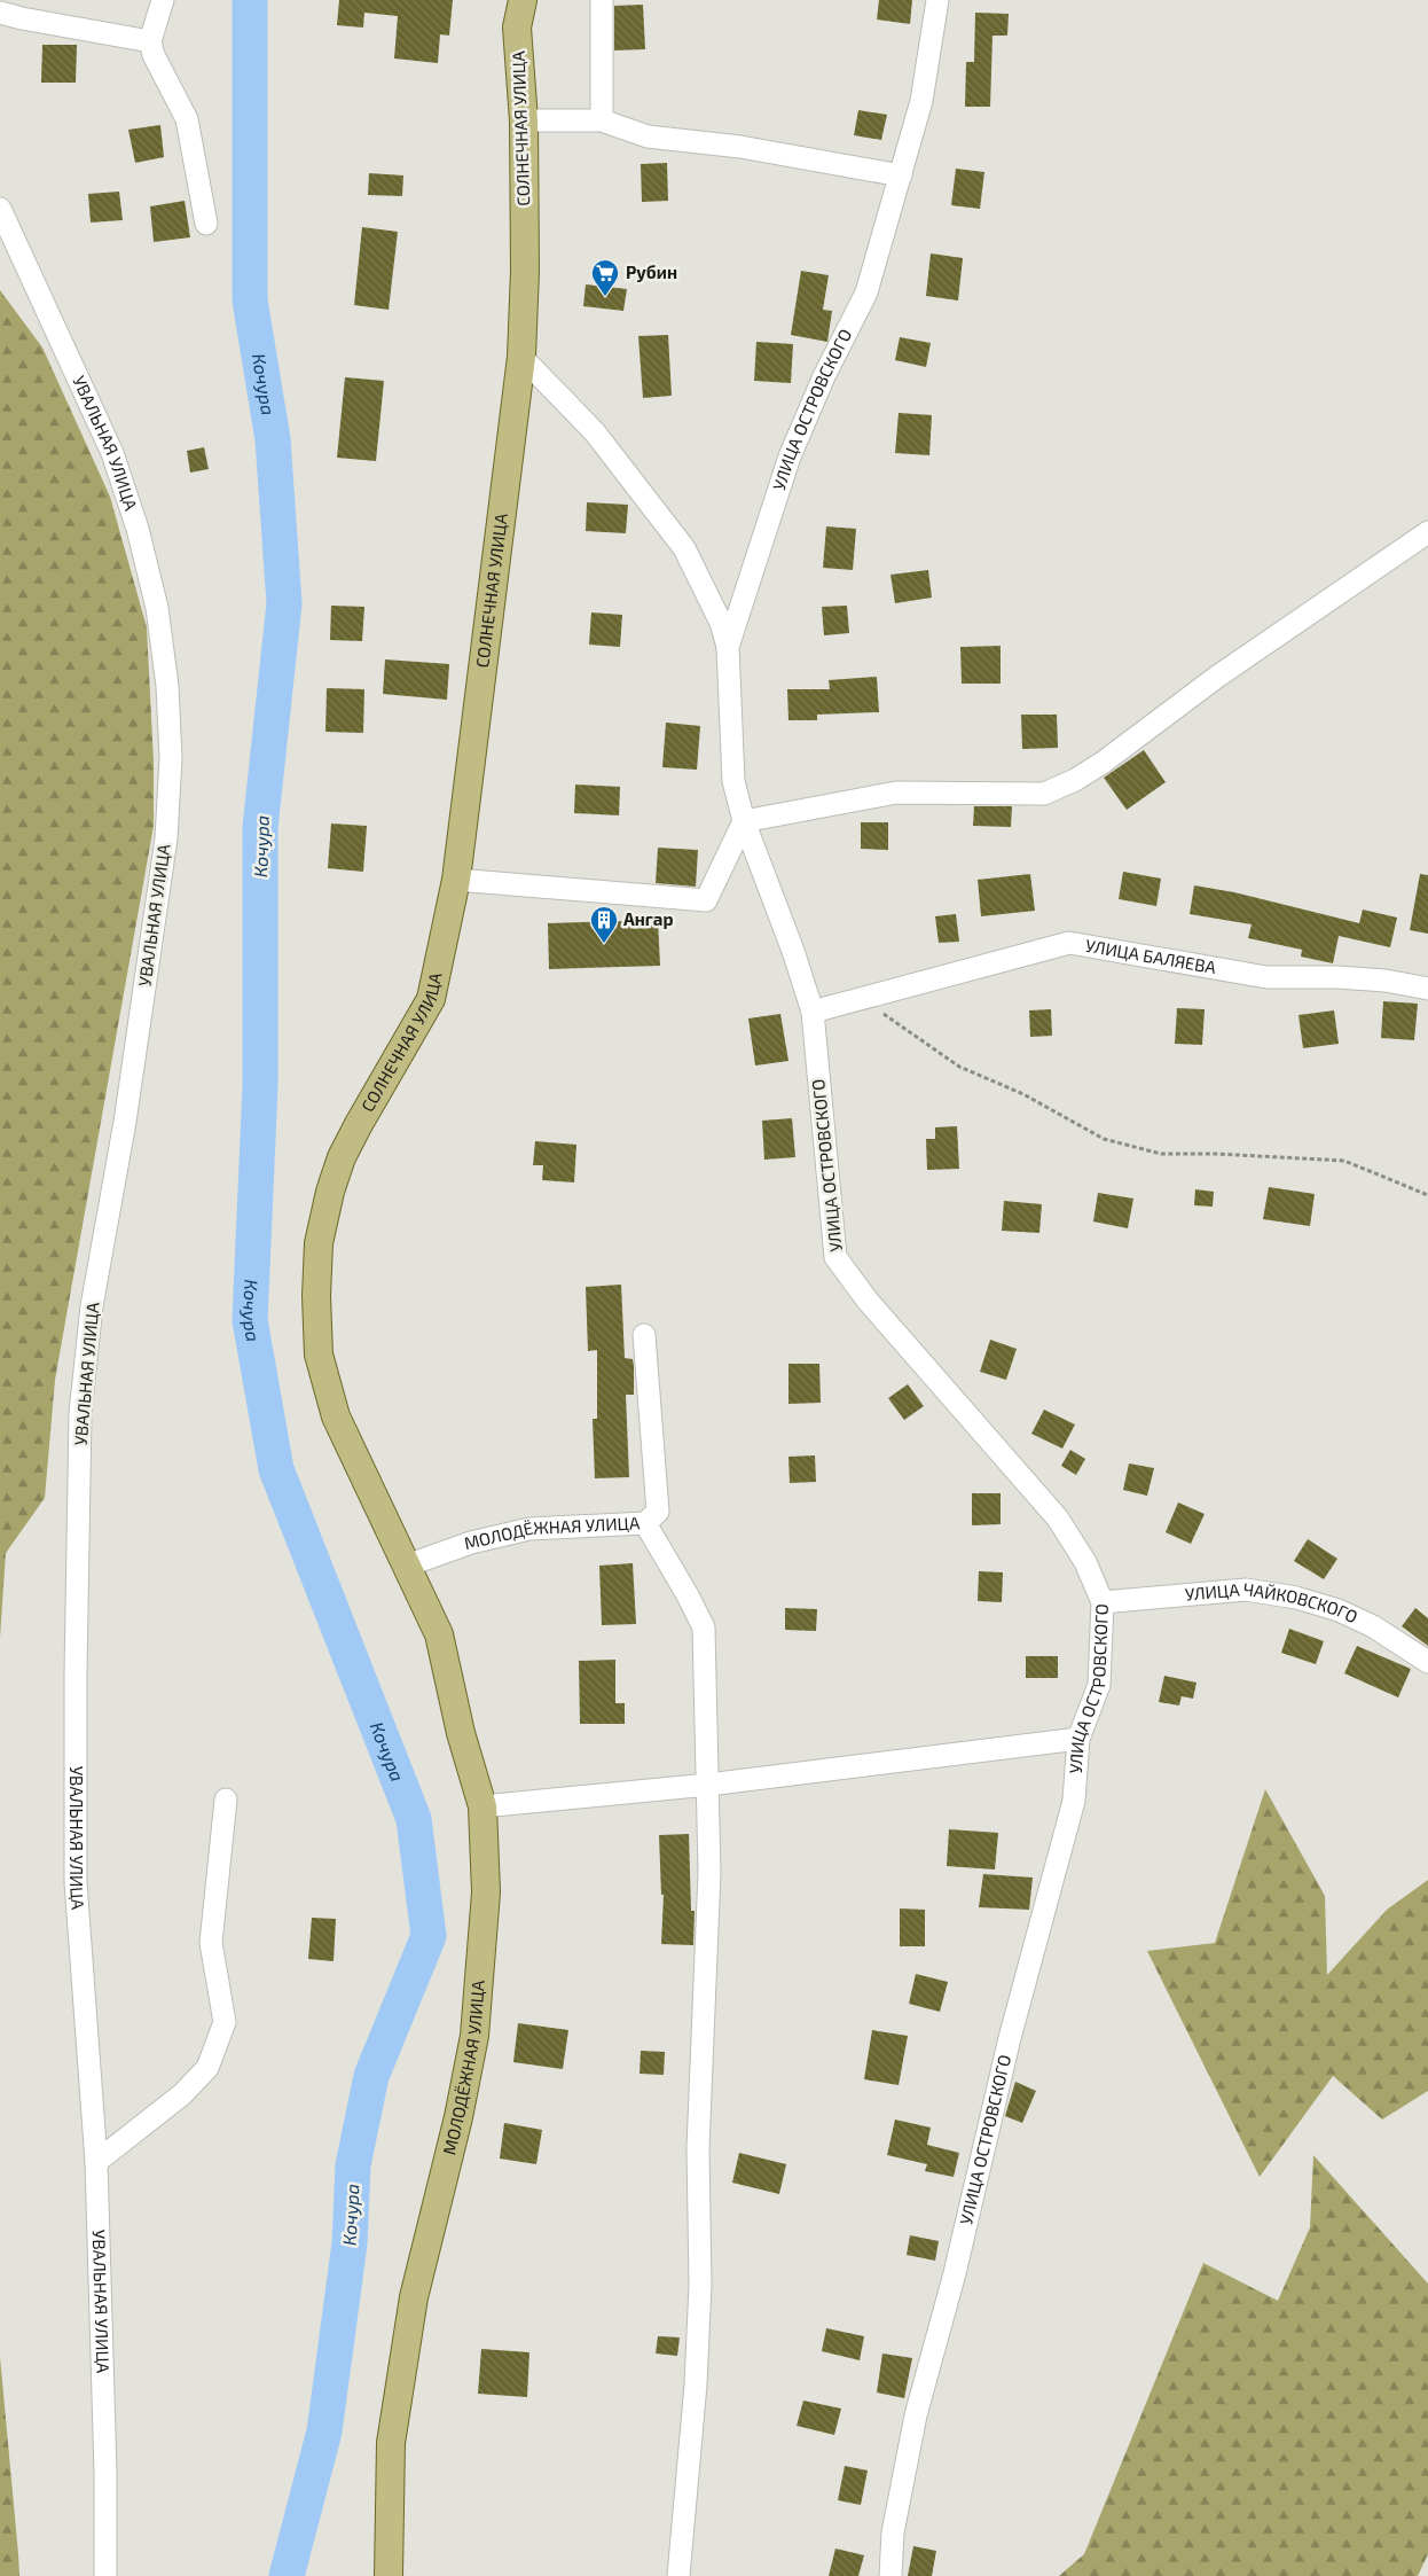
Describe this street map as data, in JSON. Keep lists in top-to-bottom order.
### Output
{
  "streets": {
    "main road": ["СОЛНЕЧНАЯ УЛИЦА", "МОЛОДЁЖНАЯ УЛИЦА"],
    "street": [
      "УЛИЦА ОСТРОВСКОГО",
      "УВАЛЬНАЯ УЛИЦА",
      "УЛИЦА БАЛЯЕВА",
      "УЛИЦА ЧАЙКОВСКОГО"
    ]
  },
  "crossings": [
    ["СОЛНЕЧНАЯ УЛИЦА", "УЛИЦА ОСТРОВСКОГО"],
    ["СОЛНЕЧНАЯ УЛИЦА", "МОЛОДЁЖНАЯ УЛИЦА"],
    ["УЛИЦА ОСТРОВСКОГО", "УЛИЦА БАЛЯЕВА"],
    ["УЛИЦА ОСТРОВСКОГО", "УЛИЦА ЧАЙКОВСКОГО"]
  ],
  "water": ["Кочура"],
  "places": {
    "supermarket": ["Рубин"],
    "building": ["Ангар"]
  }
}
